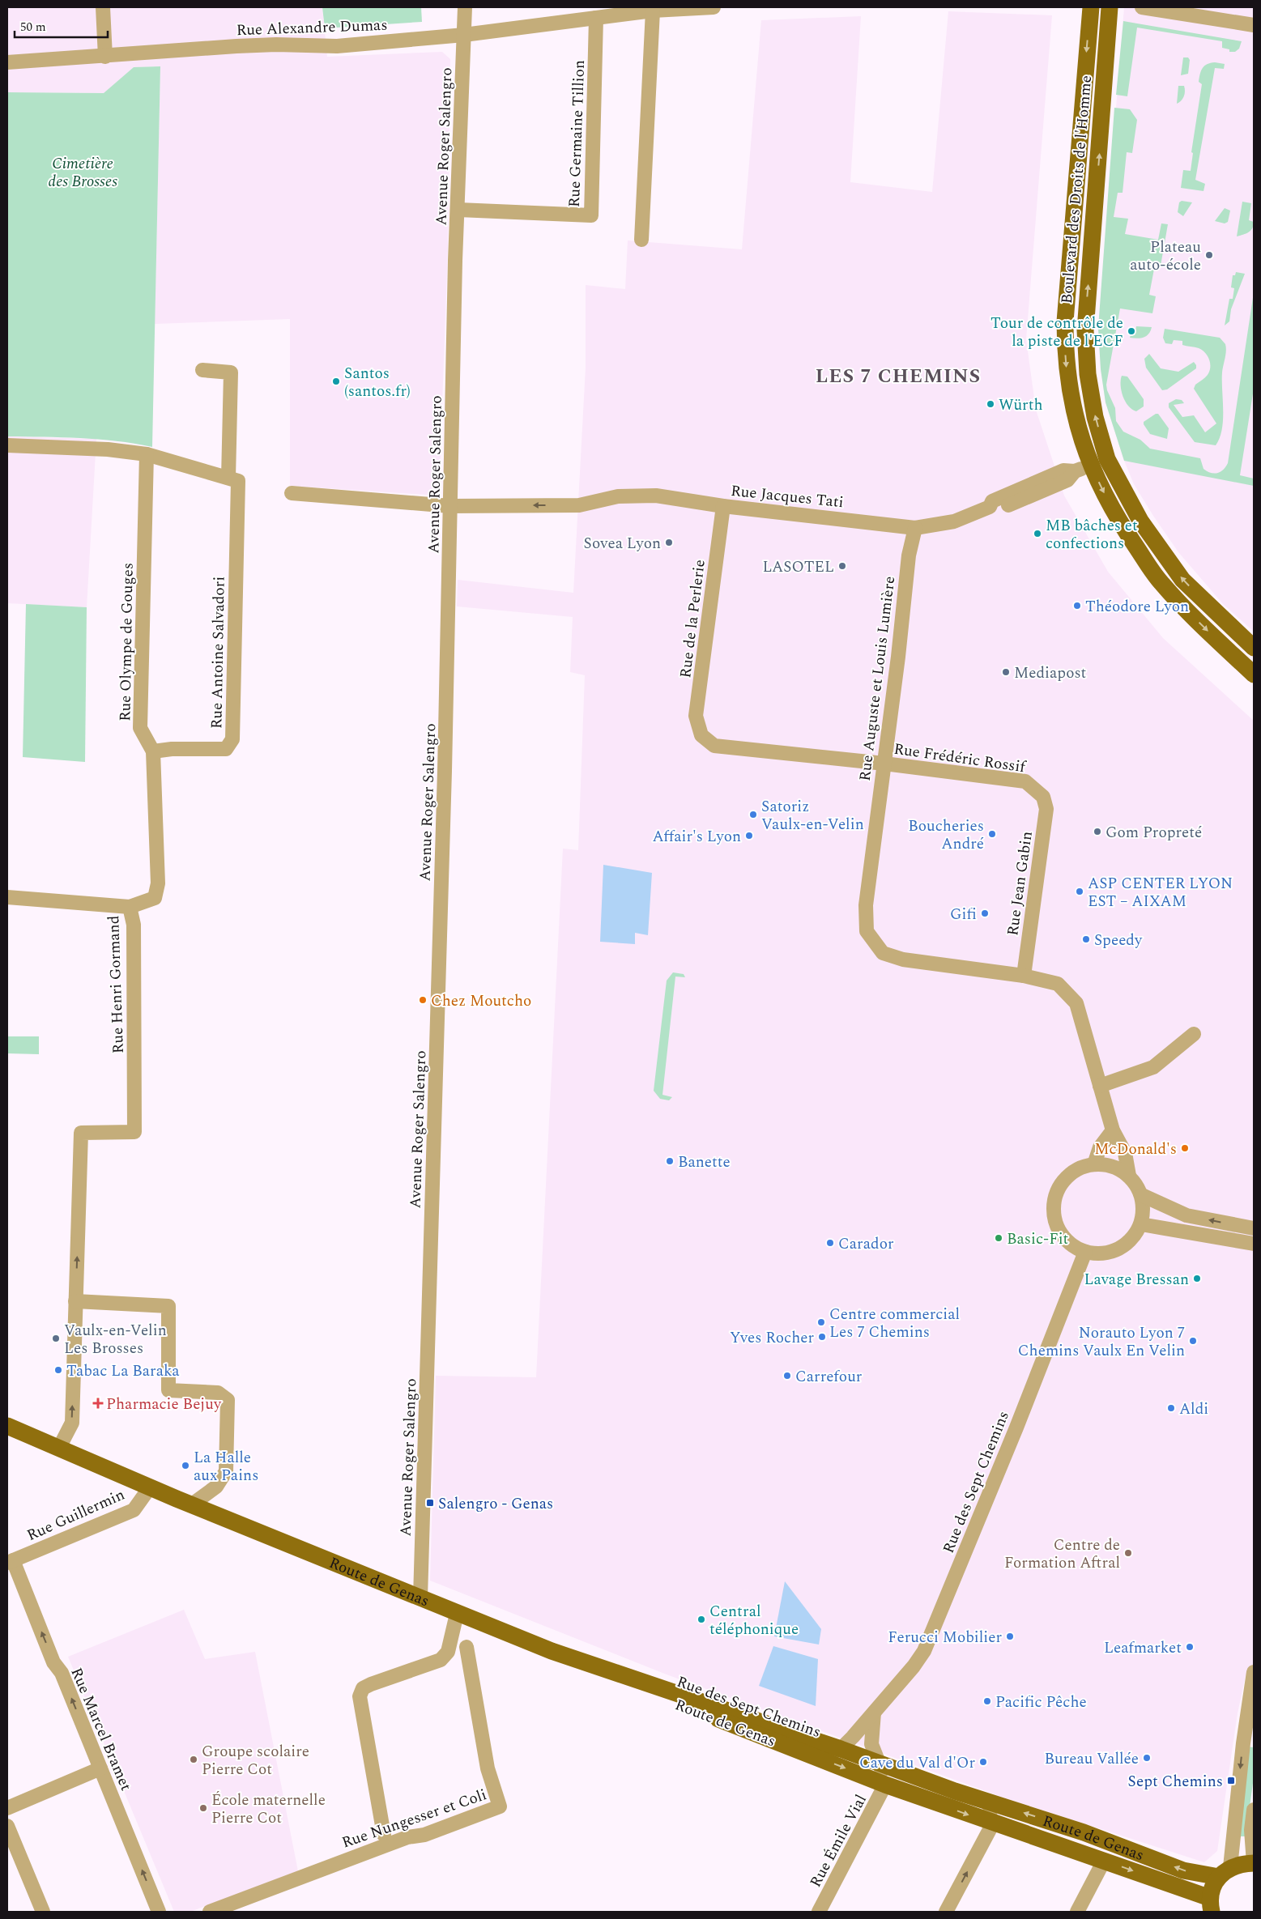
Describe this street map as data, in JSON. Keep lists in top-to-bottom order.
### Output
{
  "streets": {
    "main road": ["Boulevard des Droits de l'Homme", "Route de Genas"],
    "street": [
      "Rue Alexandre Dumas",
      "Rue Germaine Tillion",
      "Avenue Roger Salengro",
      "Rue Jacques Tati",
      "Rue de la Perlerie",
      "Rue Olympe de Gouges",
      "Rue Antoine Salvadori",
      "Rue Auguste et Louis Lumière",
      "Rue Frédéric Rossif",
      "Rue Jean Gabin",
      "Rue Henri Gormand",
      "Rue des Sept Chemins",
      "Rue Guillermin",
      "Rue Marcel Bramet",
      "Rue Nungesser et Coli",
      "Rue Émile Vial"
    ]
  },
  "crossings": [
    ["Rue Alexandre Dumas", "Rue Germaine Tillion"],
    ["Rue Alexandre Dumas", "Avenue Roger Salengro"],
    ["Rue Germaine Tillion", "Avenue Roger Salengro"],
    ["Avenue Roger Salengro", "Rue Jacques Tati"],
    ["Avenue Roger Salengro", "Route de Genas"],
    ["Boulevard des Droits de l'Homme", "Rue Jacques Tati"],
    ["Rue Jacques Tati", "Rue de la Perlerie"],
    ["Rue Jacques Tati", "Rue Auguste et Louis Lumière"],
    ["Rue de la Perlerie", "Rue Frédéric Rossif"],
    ["Rue Olympe de Gouges", "Rue Antoine Salvadori"],
    ["Rue Olympe de Gouges", "Rue Henri Gormand"],
    ["Rue Auguste et Louis Lumière", "Rue Frédéric Rossif"],
    ["Rue Auguste et Louis Lumière", "Rue Jean Gabin"],
    ["Rue Auguste et Louis Lumière", "Rue des Sept Chemins"],
    ["Rue Frédéric Rossif", "Rue Jean Gabin"],
    ["Rue des Sept Chemins", "Route de Genas"],
    ["Rue Guillermin", "Route de Genas"],
    ["Rue Guillermin", "Rue Marcel Bramet"],
    ["Route de Genas", "Rue Nungesser et Coli"],
    ["Route de Genas", "Rue Émile Vial"]
  ],
  "one_way": ["Rue Henri Gormand", "Rue Marcel Bramet"],
  "districts": ["LES 7 CHEMINS"],
  "parks": ["Cimetière des Brosses"],
  "places": {
    "other": [
      "Plateau auto-école",
      "Tour de contrôle de la piste de l'ECF",
      "Santos (santos.fr)",
      "Würth",
      "MB bâches et confections",
      "Sovea Lyon",
      "LASOTEL",
      "Théodore Lyon",
      "Mediapost",
      "Satoriz Vaulx-en-Velin",
      "Gom Propreté",
      "Boucheries André",
      "Affair's Lyon",
      "ASP CENTER LYON EST – AIXAM",
      "Gifi",
      "Speedy",
      "Chez Moutcho",
      "McDonald's",
      "Banette",
      "Basic-Fit",
      "Carador",
      "Lavage Bressan",
      "Centre commercial Les 7 Chemins",
      "Yves Rocher",
      "Vaulx-en-Velin Les Brosses",
      "Norauto Lyon 7 Chemins Vaulx En Velin",
      "Tabac La Baraka",
      "Carrefour",
      "Aldi",
      "La Halle aux Pains",
      "Centre de Formation Aftral",
      "Central téléphonique",
      "Ferucci Mobilier",
      "Leafmarket",
      "Pacific Pêche",
      "Bureau Vallée",
      "Groupe scolaire Pierre Cot",
      "Cave du Val d'Or",
      "École maternelle Pierre Cot"
    ],
    "health": ["Pharmacie Bejuy"],
    "transit": ["Salengro - Genas", "Sept Chemins"]
  },
  "scale_bar": "50 m"
}
